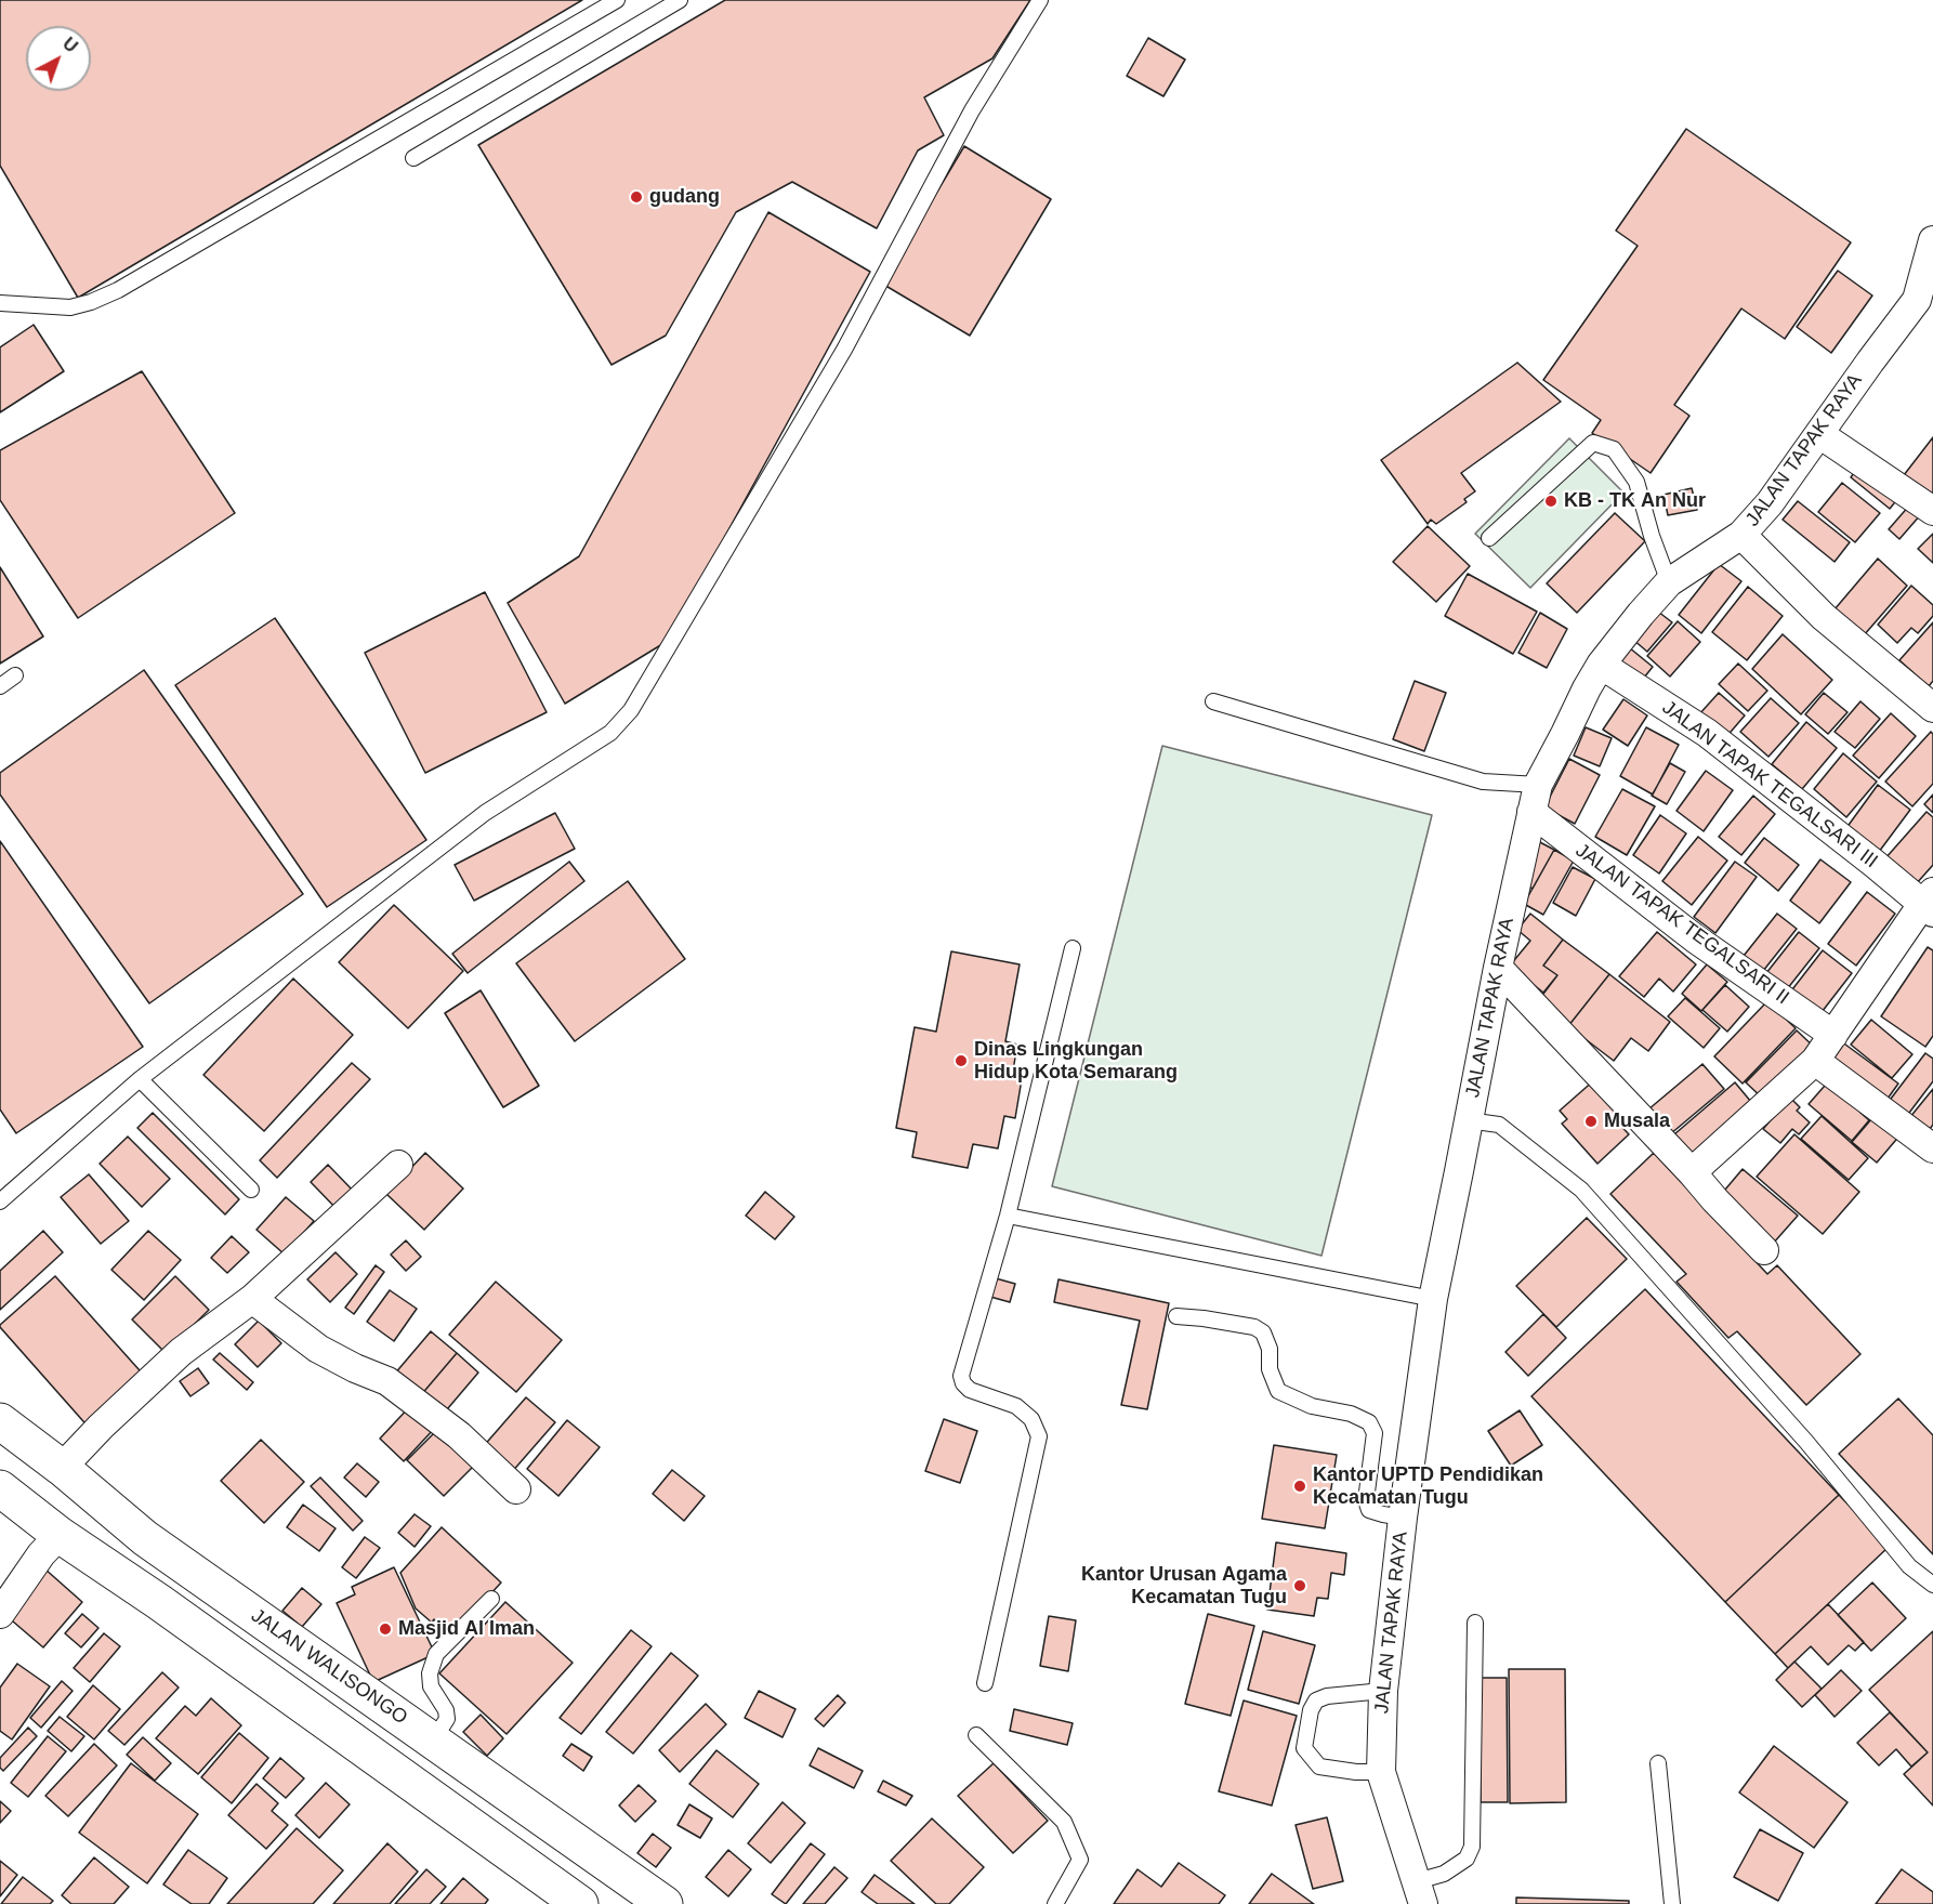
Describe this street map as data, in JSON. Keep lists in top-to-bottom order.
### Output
{
  "streets": {
    "highway": ["JALAN WALISONGO"],
    "street": ["JALAN TAPAK RAYA", "JALAN TAPAK TEGALSARI III", "JALAN TAPAK TEGALSARI II"]
  },
  "crossings": [
    ["JALAN TAPAK RAYA", "JALAN TAPAK TEGALSARI III"],
    ["JALAN TAPAK RAYA", "JALAN TAPAK TEGALSARI II"]
  ],
  "places": [
    "gudang",
    "KB - TK An Nur",
    "Dinas Lingkungan Hidup Kota Semarang",
    "Musala",
    "Kantor UPTD Pendidikan Kecamatan Tugu",
    "Kantor Urusan Agama Kecamatan Tugu",
    "Masjid Al Iman"
  ],
  "north": "top right"
}
